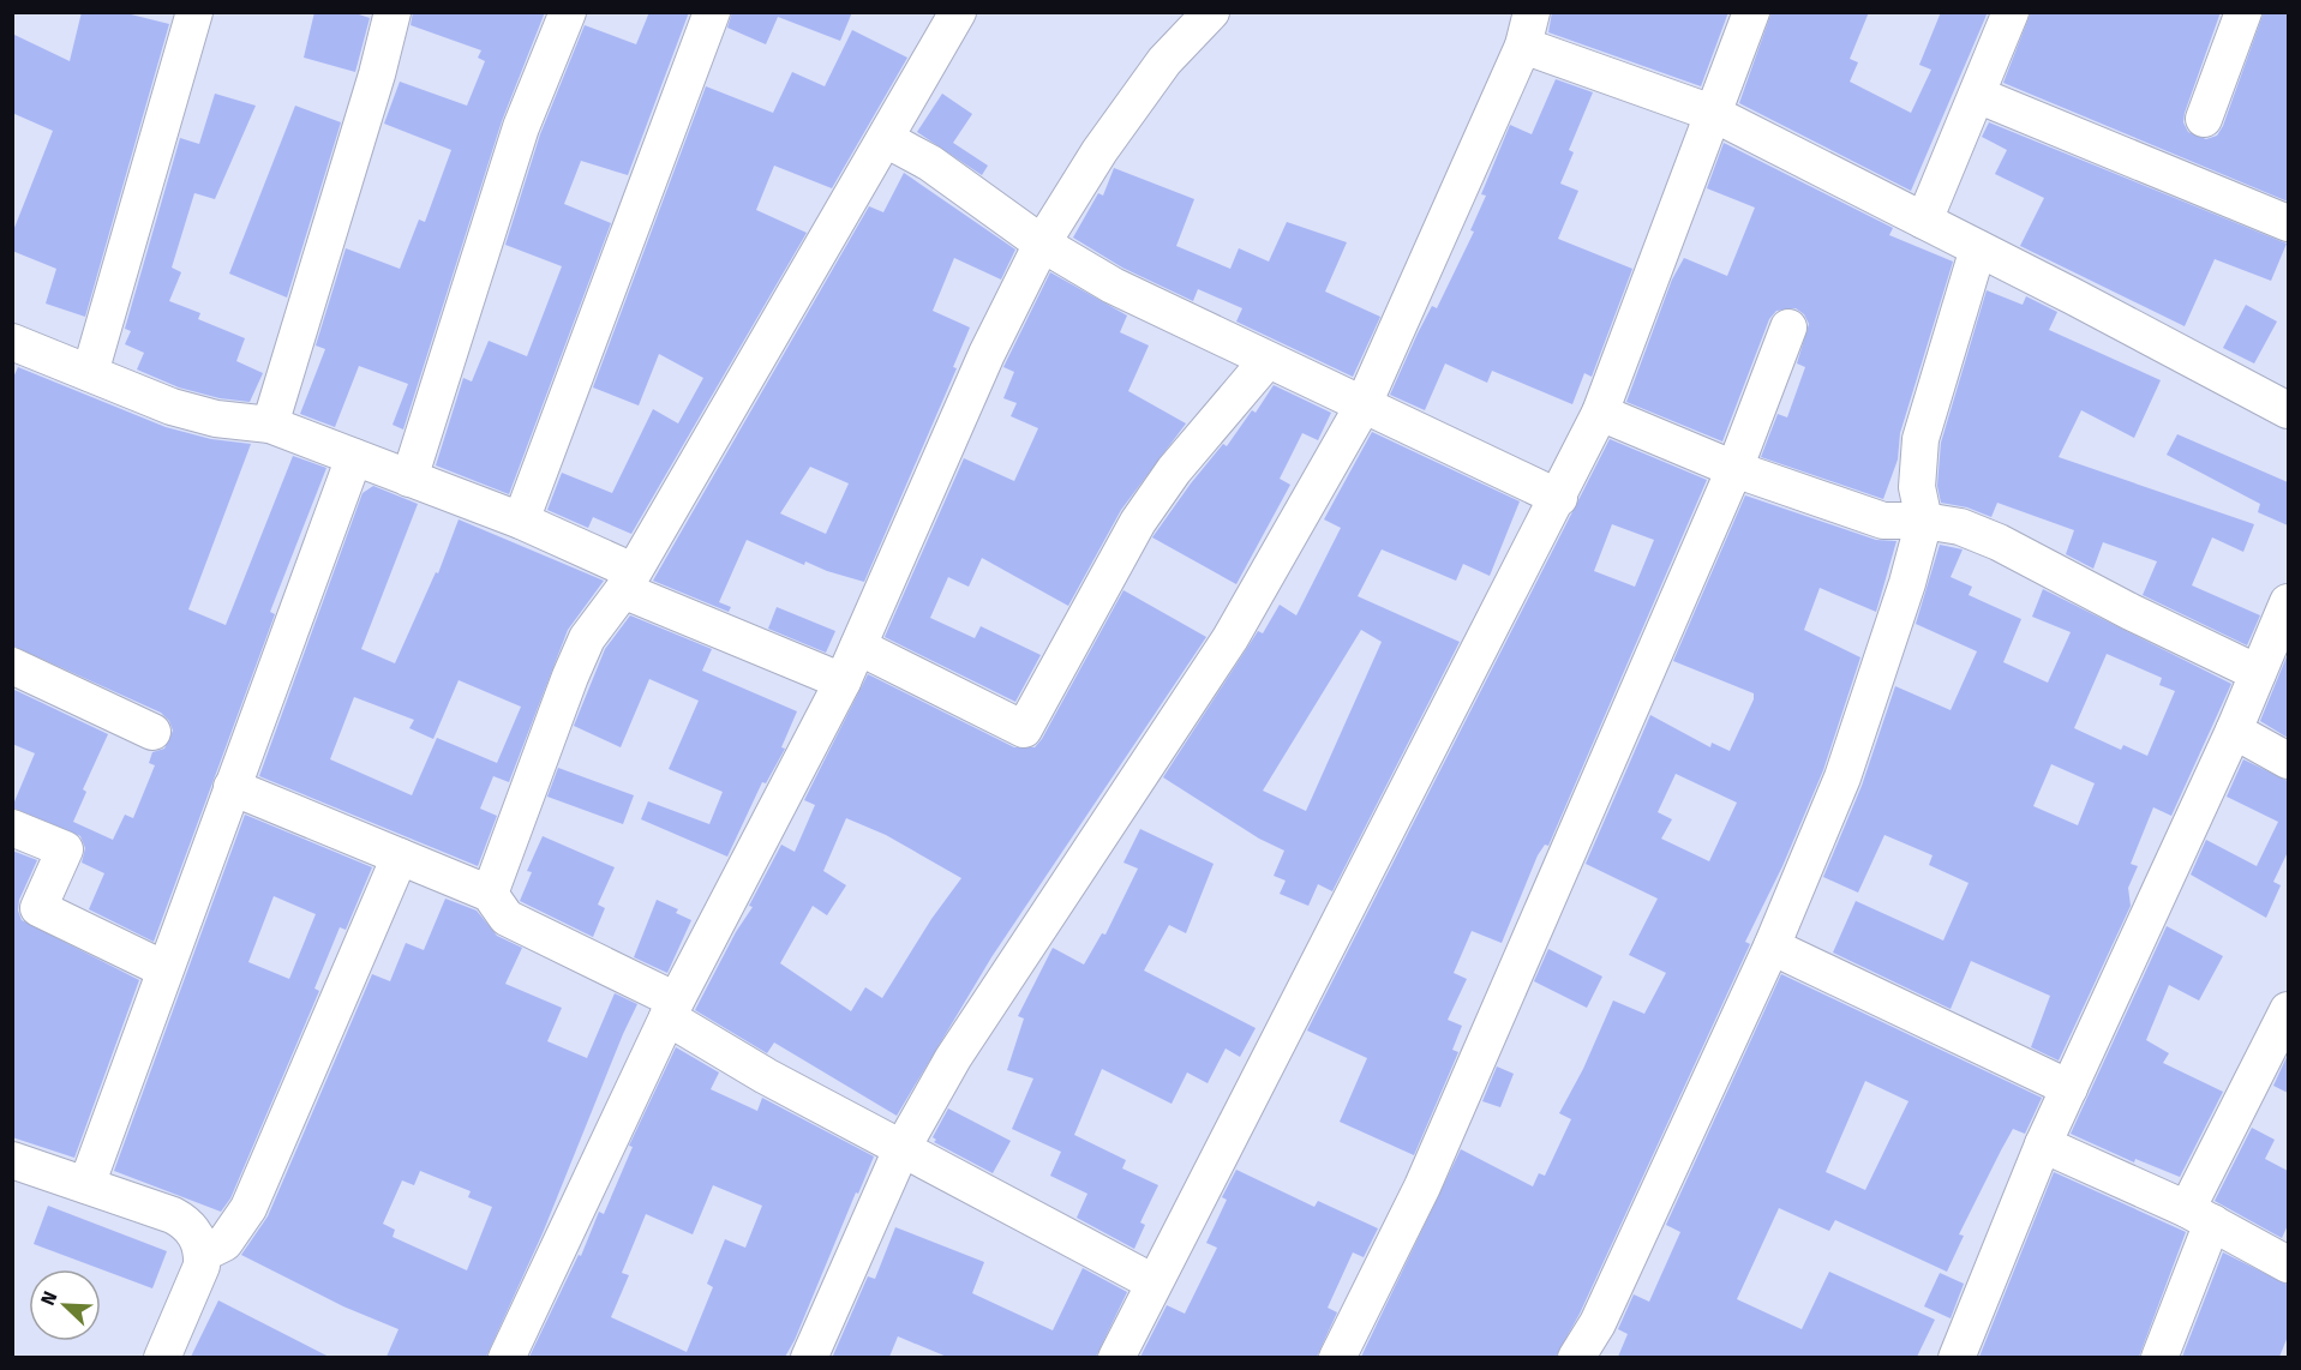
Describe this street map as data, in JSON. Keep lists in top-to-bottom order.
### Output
{
  "north": "top left"
}
